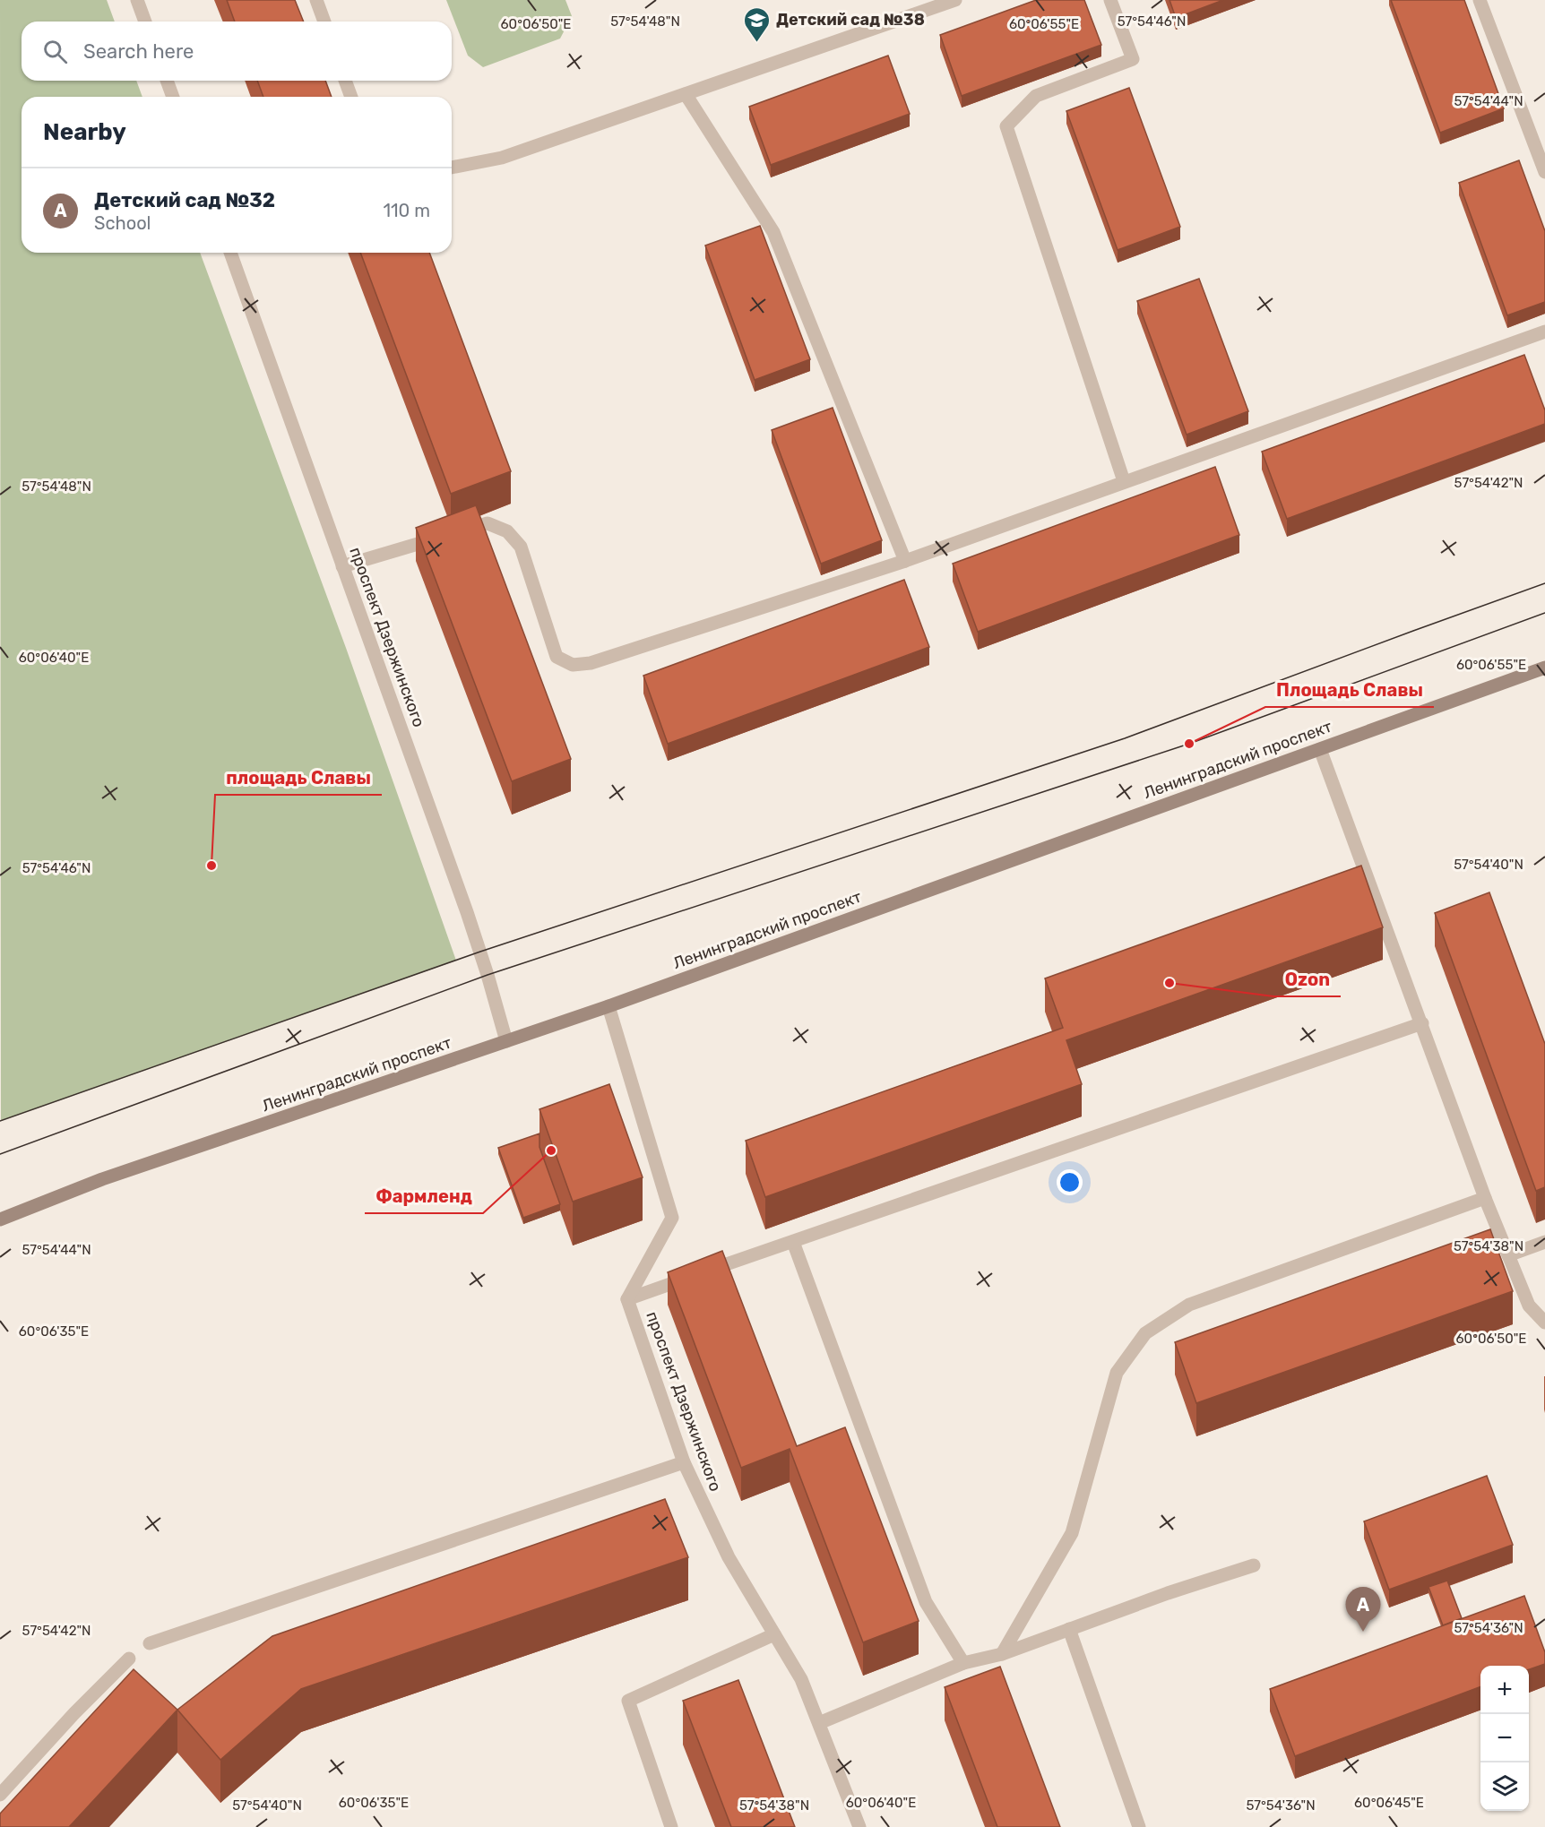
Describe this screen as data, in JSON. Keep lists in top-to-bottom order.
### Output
{
  "streets": {
    "main road": ["Ленинградский проспект"],
    "street": ["проспект Дзержинского"]
  },
  "crossings": [
    ["проспект Дзержинского", "Ленинградский проспект"]
  ],
  "places": {
    "school or university": ["Детский сад №38"],
    "other": [
      "Площадь Славы",
      "площадь Славы",
      "Ozon",
      "Фармленд"
    ]
  },
  "page": {
    "search": "Search here",
    "heading": "Nearby",
    "list": [
      {
        "mark": "A",
        "name": "Детский сад №32",
        "note": "School",
        "value": "110 m"
      }
    ],
    "pins": "A",
    "map_buttons": ["+", "−"]
  },
  "coordinates": [
    "57°54'48\"N",
    "57°54'46\"N",
    "60°06'50\"E",
    "60°06'55\"E",
    "57°54'44\"N",
    "57°54'42\"N",
    "60°06'40\"E",
    "57°54'40\"N",
    "57°54'38\"N",
    "60°06'35\"E",
    "57°54'36\"N",
    "60°06'45\"E"
  ]
}
